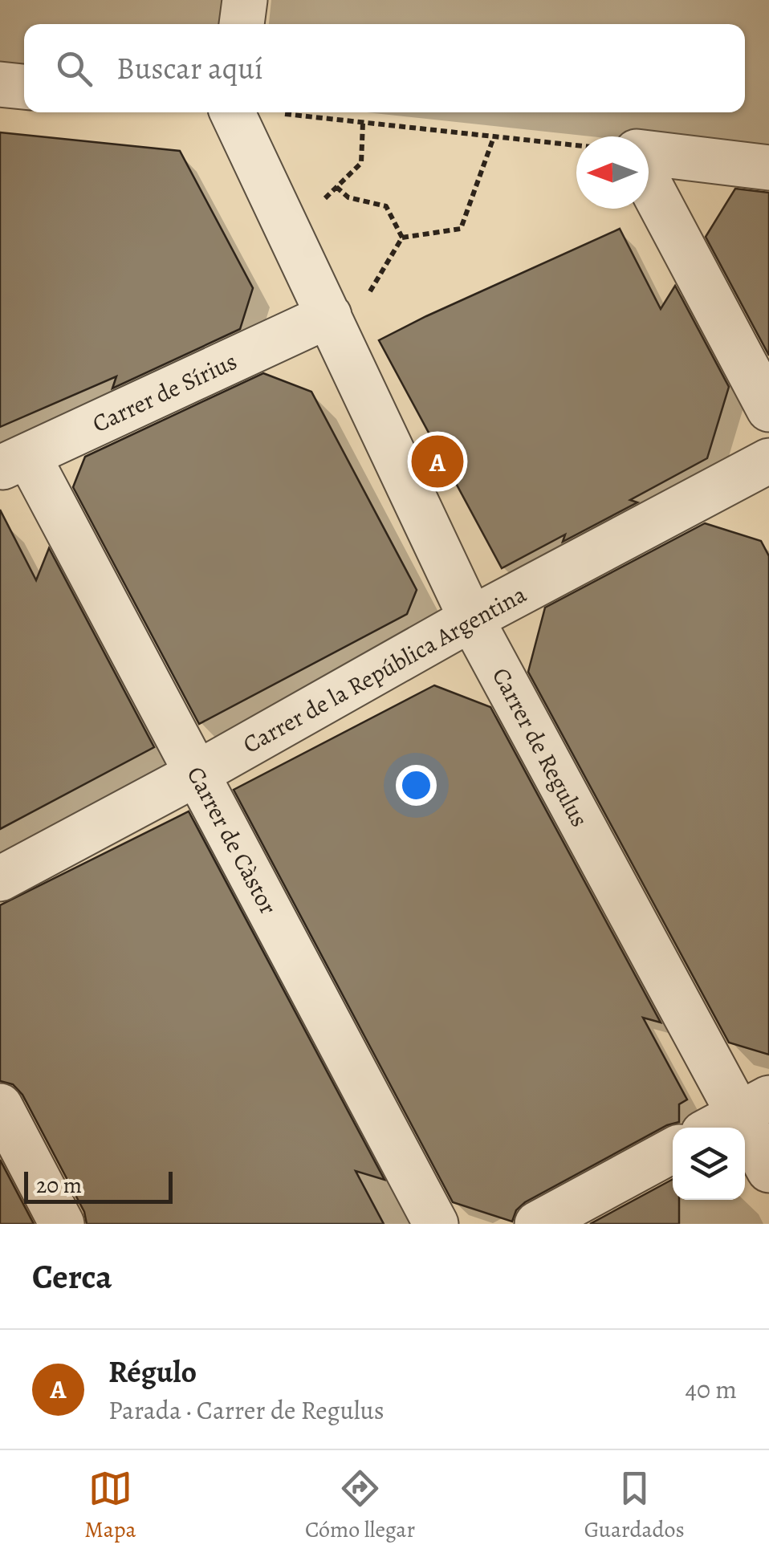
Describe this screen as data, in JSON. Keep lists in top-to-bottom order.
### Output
{
  "streets": {
    "street": [
      "Carrer de Sírius",
      "Carrer de la República Argentina",
      "Carrer de Regulus",
      "Carrer de Càstor"
    ]
  },
  "crossings": [
    ["Carrer de Sírius", "Carrer de Regulus"],
    ["Carrer de Sírius", "Carrer de Càstor"],
    ["Carrer de la República Argentina", "Carrer de Regulus"],
    ["Carrer de la República Argentina", "Carrer de Càstor"]
  ],
  "scale_bar": "20 m",
  "north": "left",
  "page": {
    "search": "Buscar aquí",
    "pins": "A",
    "scale": "20 m",
    "heading": "Cerca",
    "list": [
      {
        "mark": "A",
        "name": "Régulo",
        "note": "Parada · Carrer de Regulus",
        "value": "40 m"
      }
    ],
    "nav": ["Mapa", "Cómo llegar", "Guardados"]
  }
}
